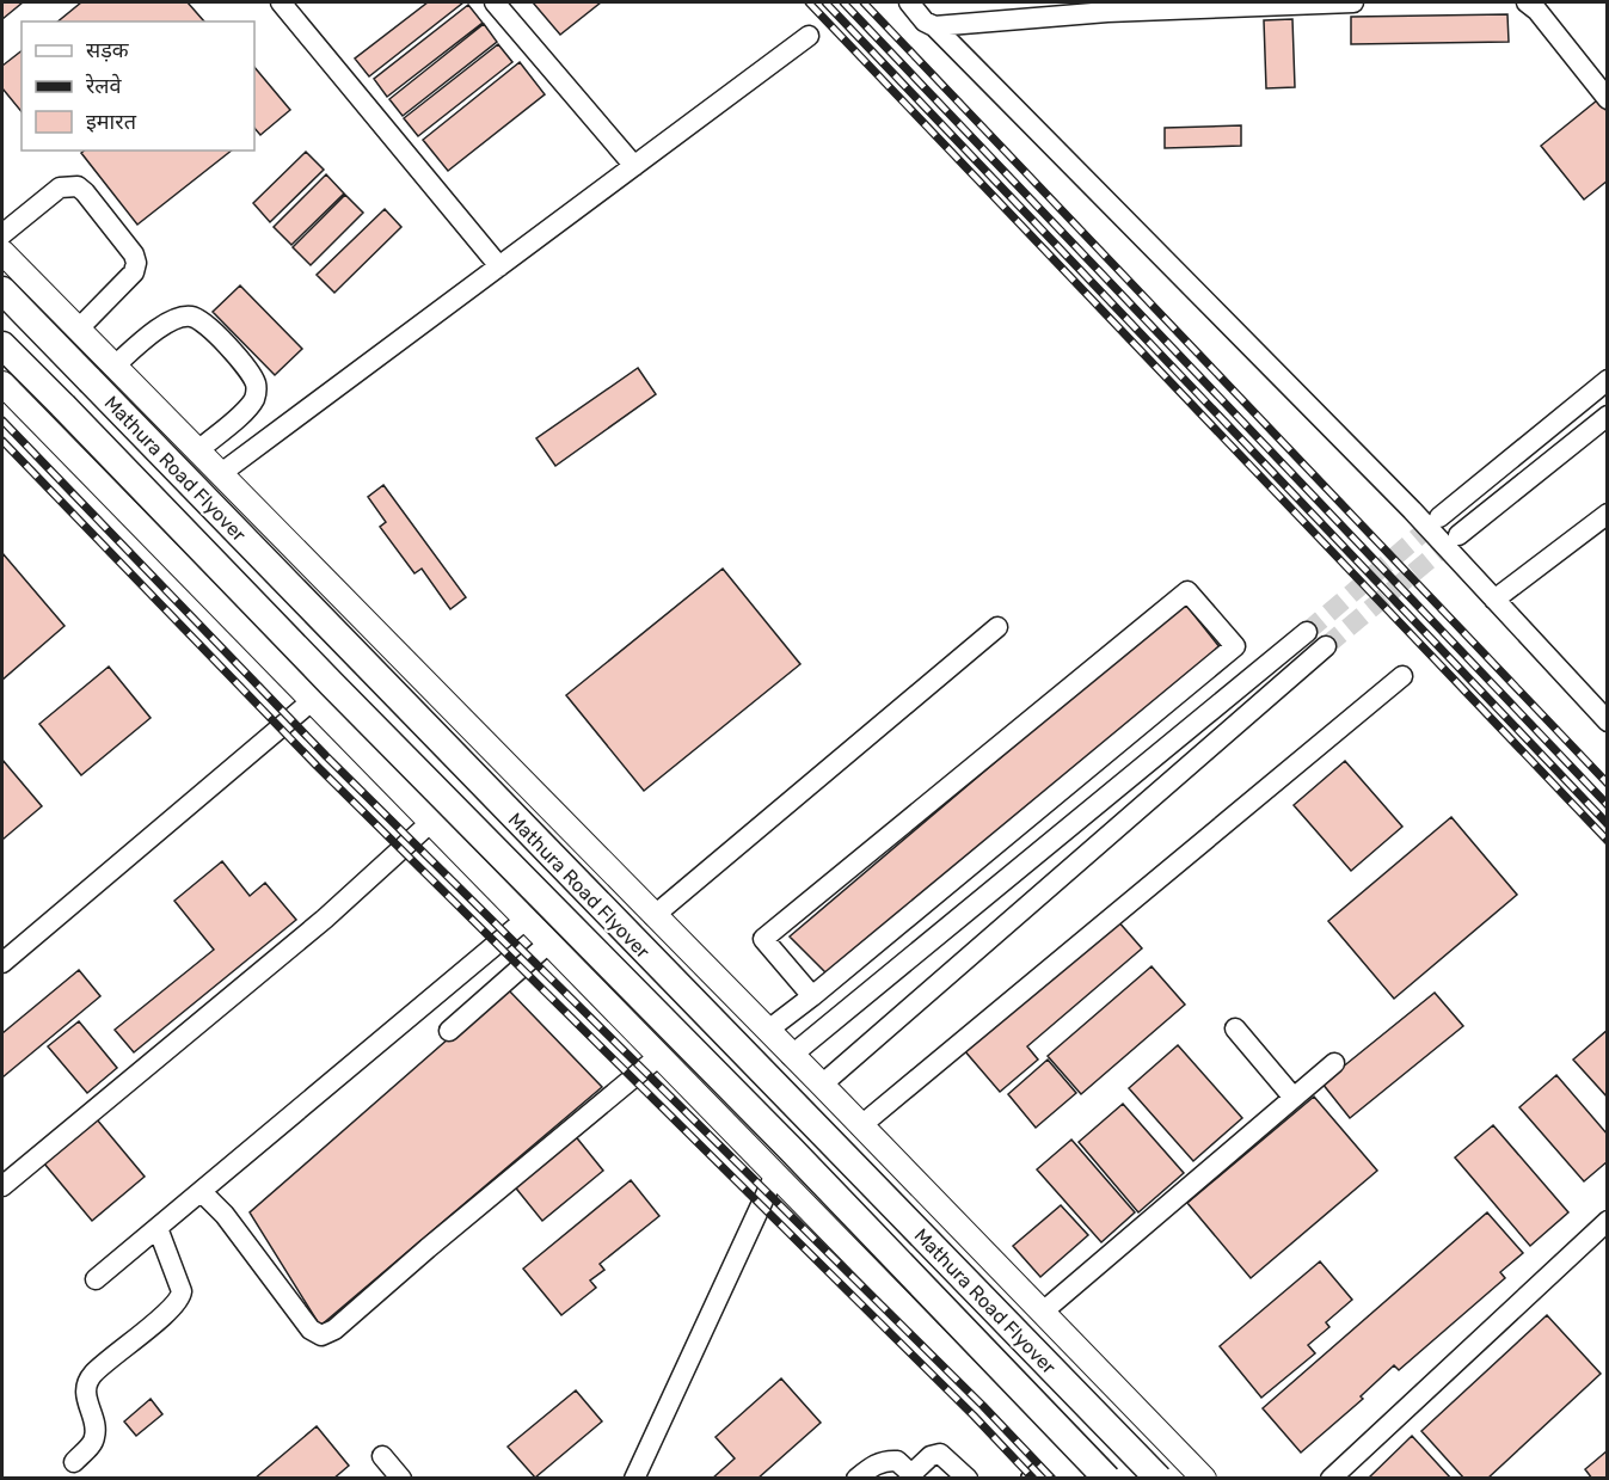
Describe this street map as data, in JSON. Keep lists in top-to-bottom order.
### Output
{
  "streets": {
    "highway": ["Mathura Road Flyover"]
  },
  "legend": ["सड़क", "रेलवे", "इमारत"]
}
